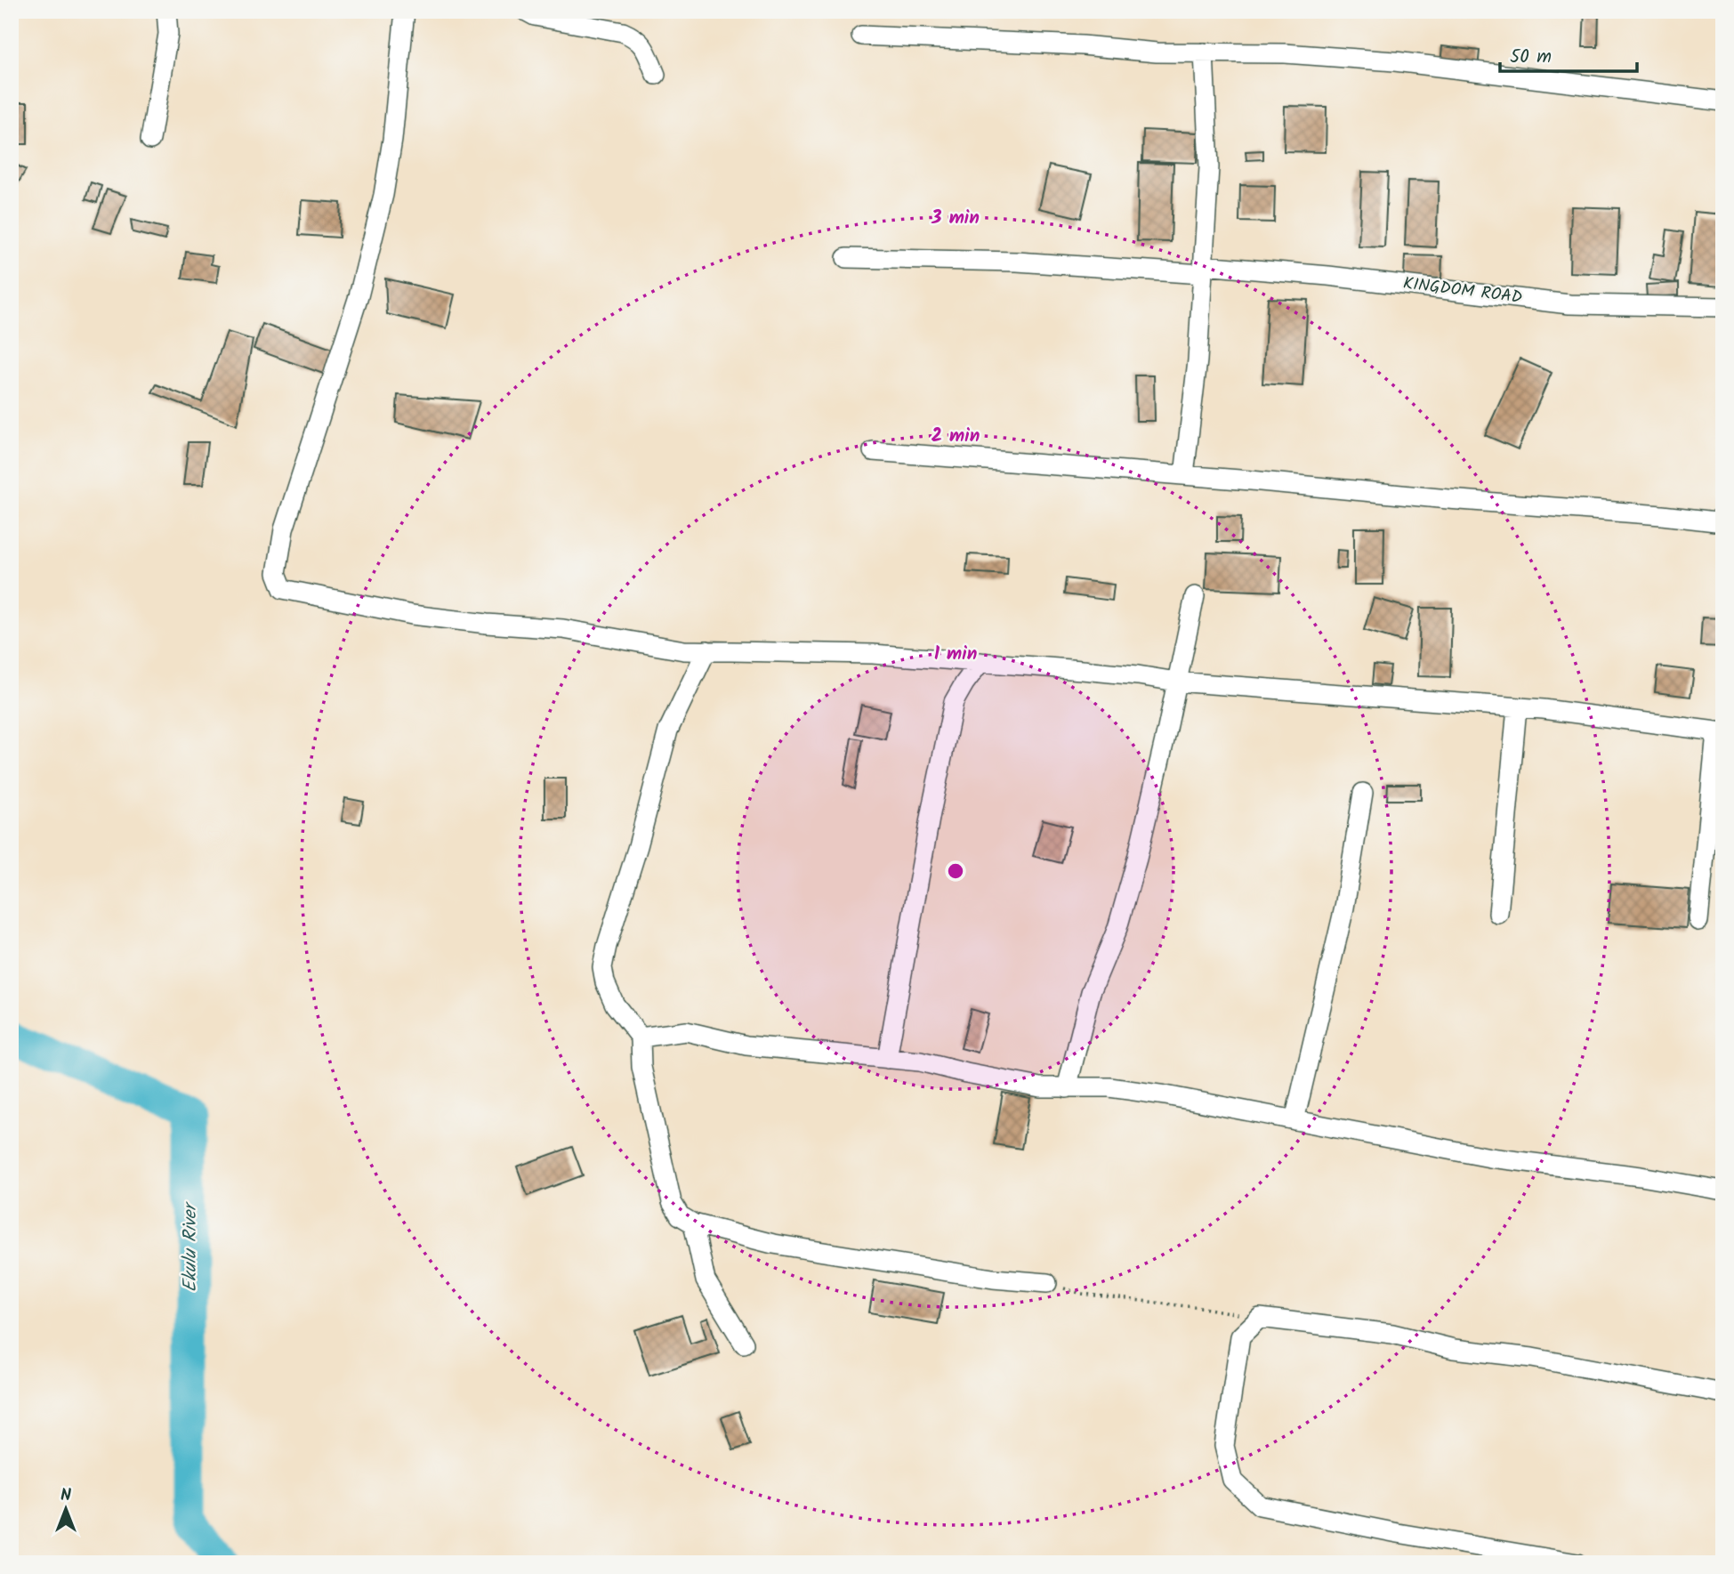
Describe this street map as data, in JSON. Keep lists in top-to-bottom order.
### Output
{
  "streets": {
    "street": ["KINGDOM ROAD"]
  },
  "water": ["Ekulu River"],
  "scale_bar": "50 m",
  "north": "top",
  "rings": ["3 min", "2 min", "1 min"]
}
